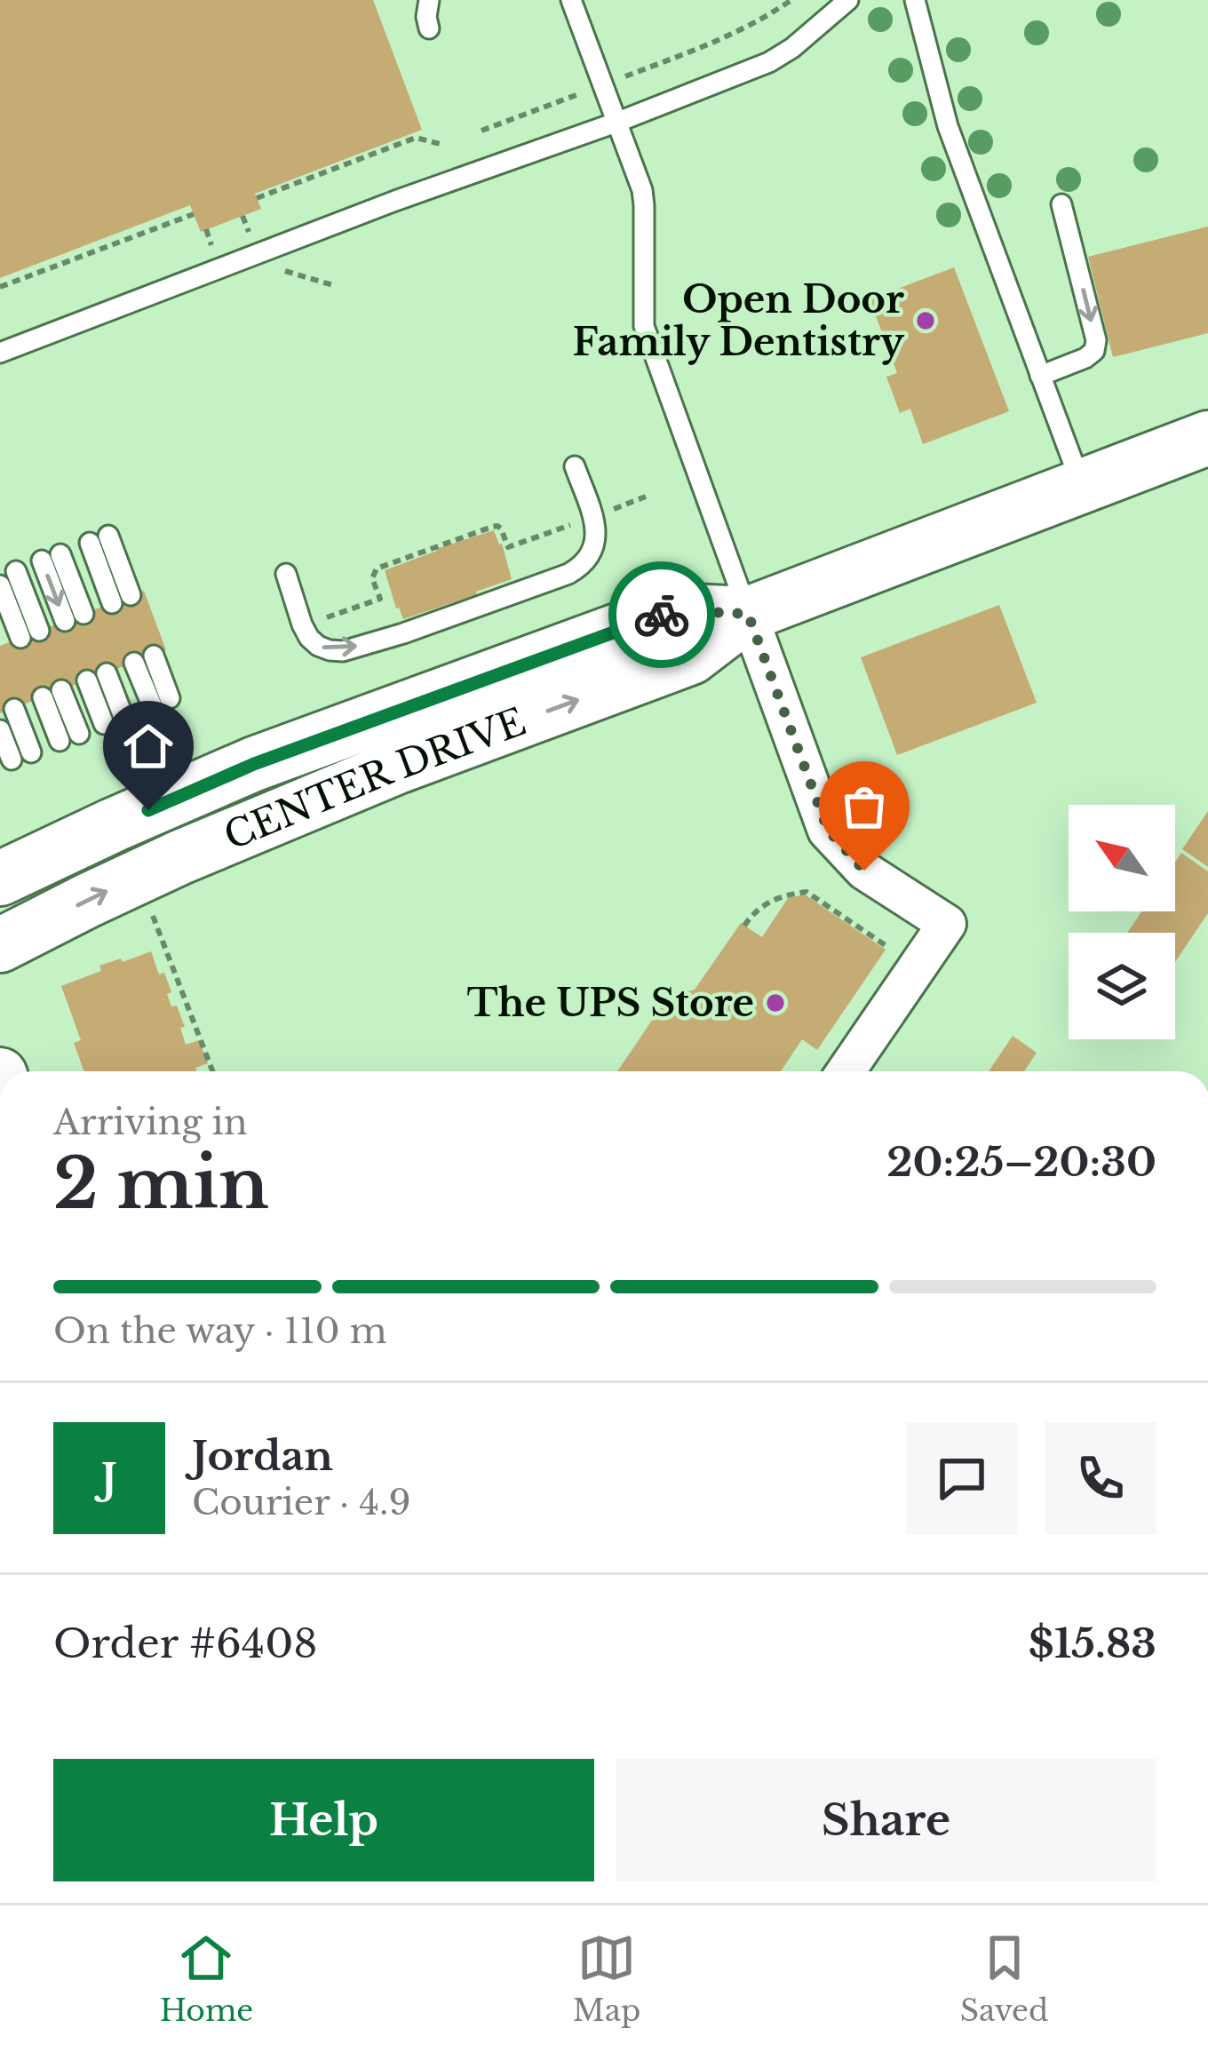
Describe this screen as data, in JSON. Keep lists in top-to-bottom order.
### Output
{
  "streets": {
    "main road": ["CENTER DRIVE"]
  },
  "places": ["Open Door Family Dentistry", "The UPS Store"],
  "north": "top left",
  "page": {
    "heading": ["2 min", "Arriving in", "20:25–20:30"],
    "panel": [
      "Jordan",
      "Courier · 4.9",
      "Order #6408",
      "$15.83"
    ],
    "bar": "On the way · 110 m",
    "round": "J",
    "buttons": ["Help", "Share"],
    "tabs": ["Home", "Map", "Saved"]
  }
}
